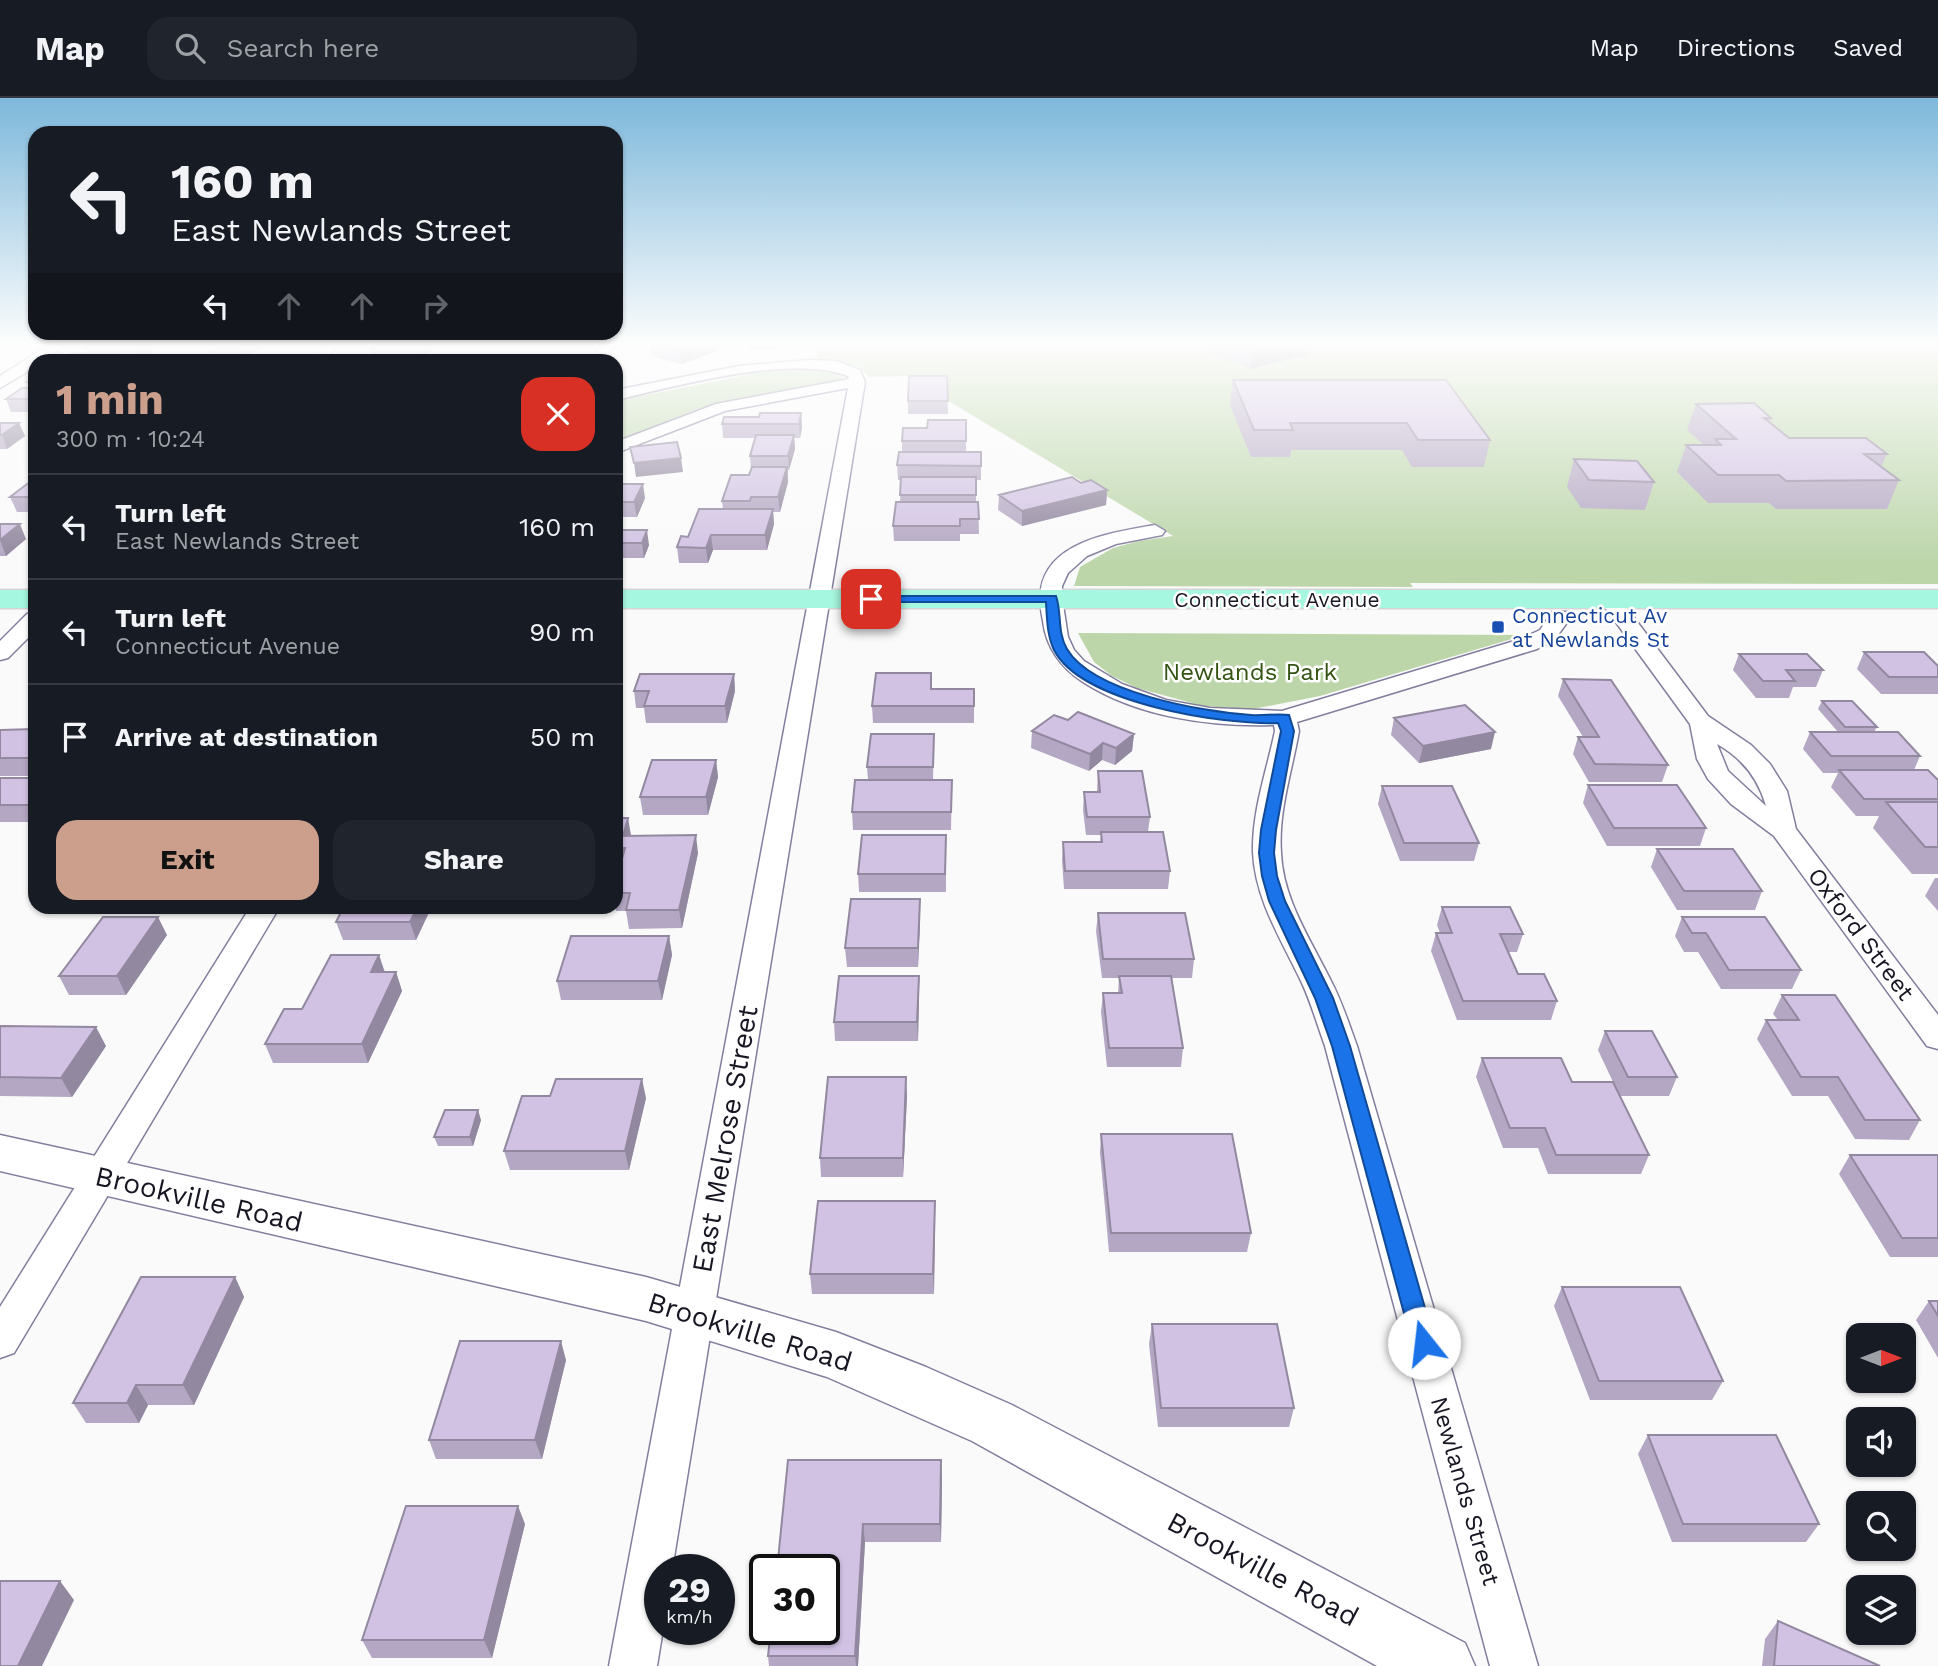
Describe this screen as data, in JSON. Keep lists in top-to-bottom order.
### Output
{
  "streets": {
    "main road": ["Connecticut Avenue", "Brookville Road"],
    "street": ["Oxford Street", "East Melrose Street", "Newlands Street"]
  },
  "crossings": [
    ["Connecticut Avenue", "Oxford Street"],
    ["Connecticut Avenue", "East Melrose Street"],
    ["East Melrose Street", "Brookville Road"]
  ],
  "parks": ["Newlands Park"],
  "places": {
    "transit": ["Connecticut Av at Newlands St"]
  },
  "north": "right",
  "page": {
    "header": "Map",
    "search": "Search here",
    "nav": ["Map", "Directions", "Saved"],
    "turn": ["160 m", "East Newlands Street"],
    "heading": ["1 min", "300 m · 10:24"],
    "list": [
      {
        "name": "Turn left",
        "note": "East Newlands Street",
        "value": "160 m"
      },
      {
        "name": "Turn left",
        "note": "Connecticut Avenue",
        "value": "90 m"
      },
      {
        "name": "Arrive at destination",
        "value": "50 m"
      }
    ],
    "buttons": ["Exit", "Share"],
    "speed": "29 km/h",
    "limit": "30"
  }
}
